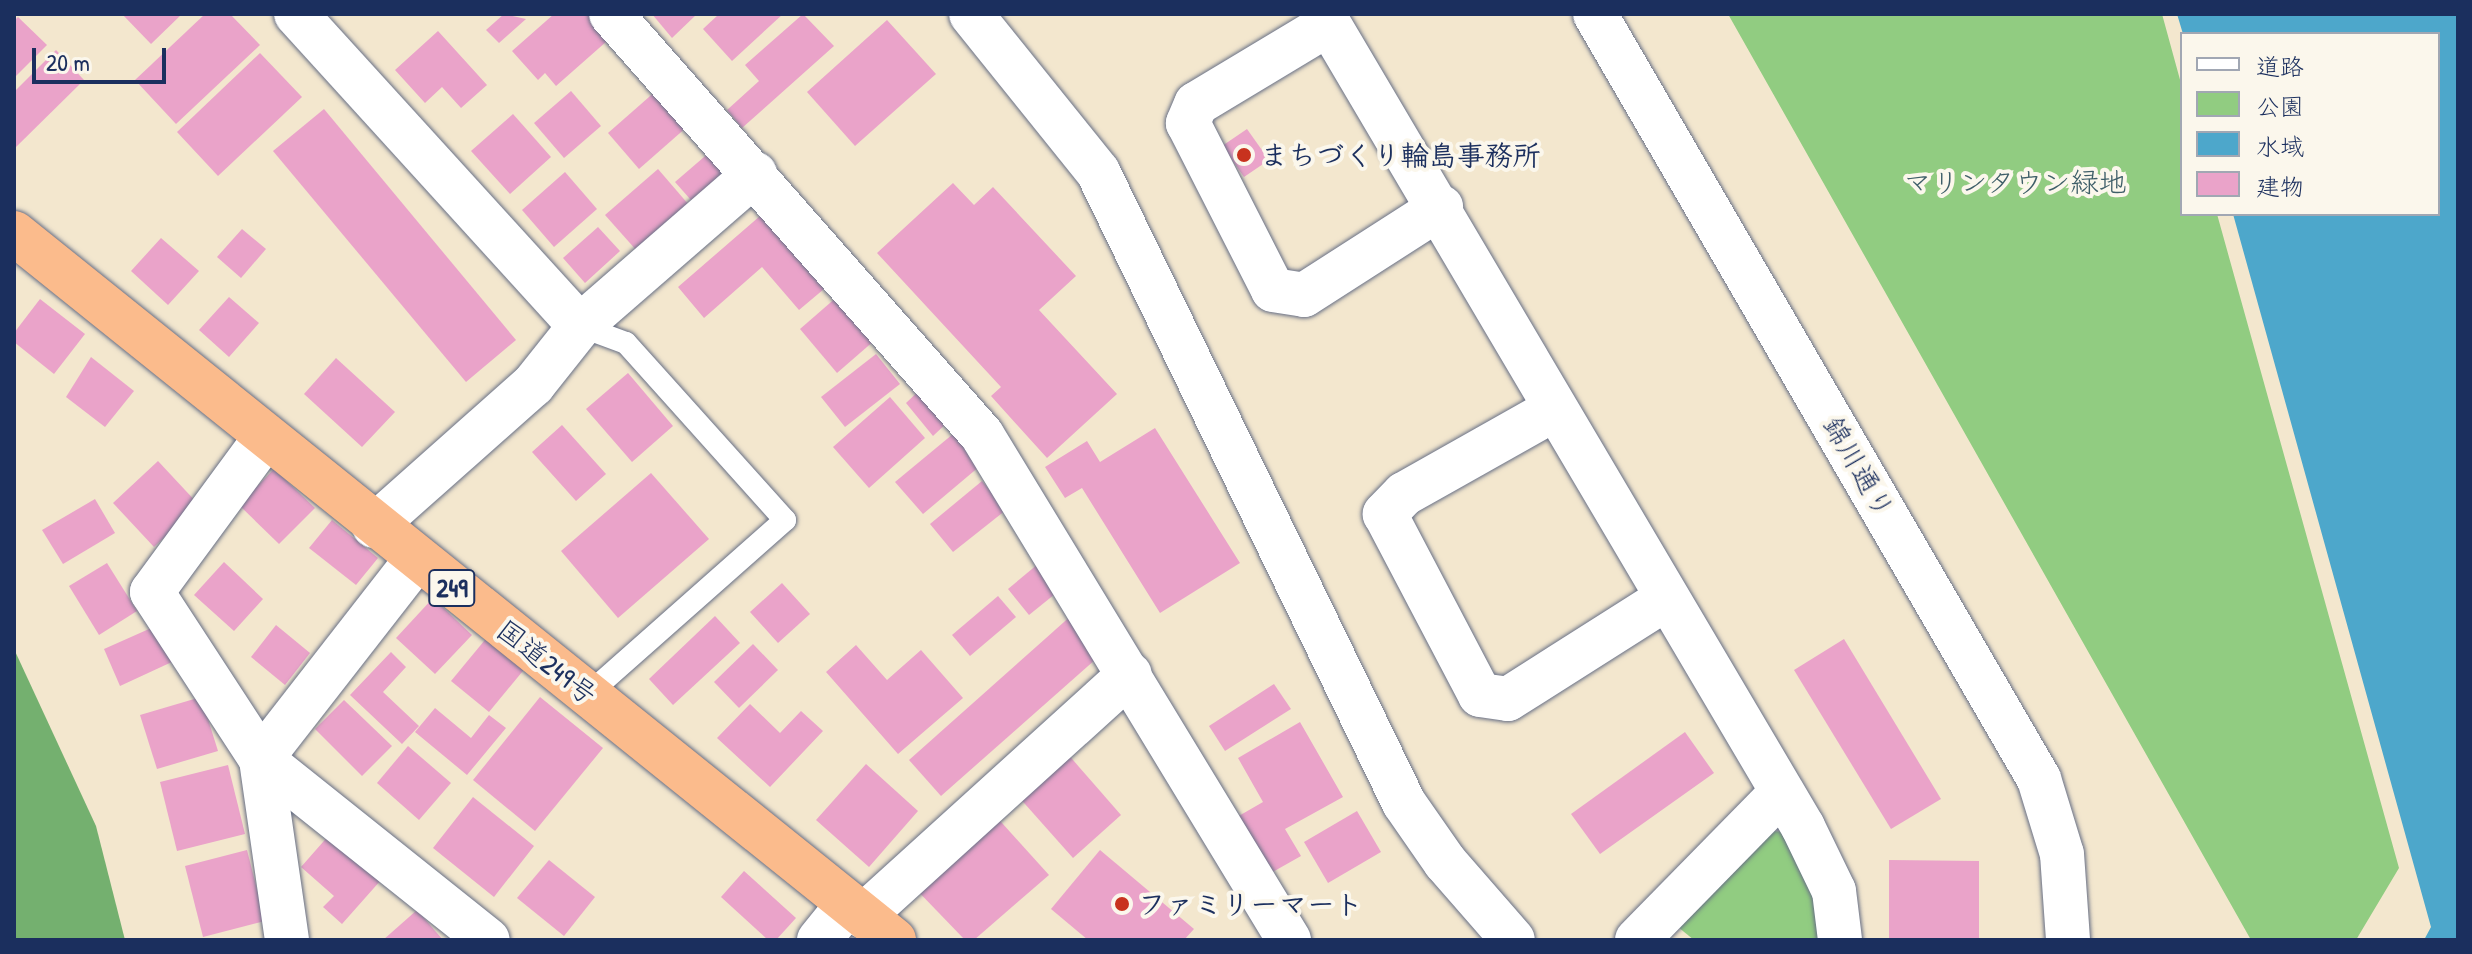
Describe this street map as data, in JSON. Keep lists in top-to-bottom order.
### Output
{
  "streets": {
    "highway": ["249", "国道249号"],
    "street": ["錦川通り"]
  },
  "parks": ["マリンタウン緑地"],
  "places": ["まちづくり輪島事務所", "ファミリーマート"],
  "legend": [
    "道路",
    "公園",
    "水域",
    "建物"
  ],
  "scale_bar": "20 m"
}
